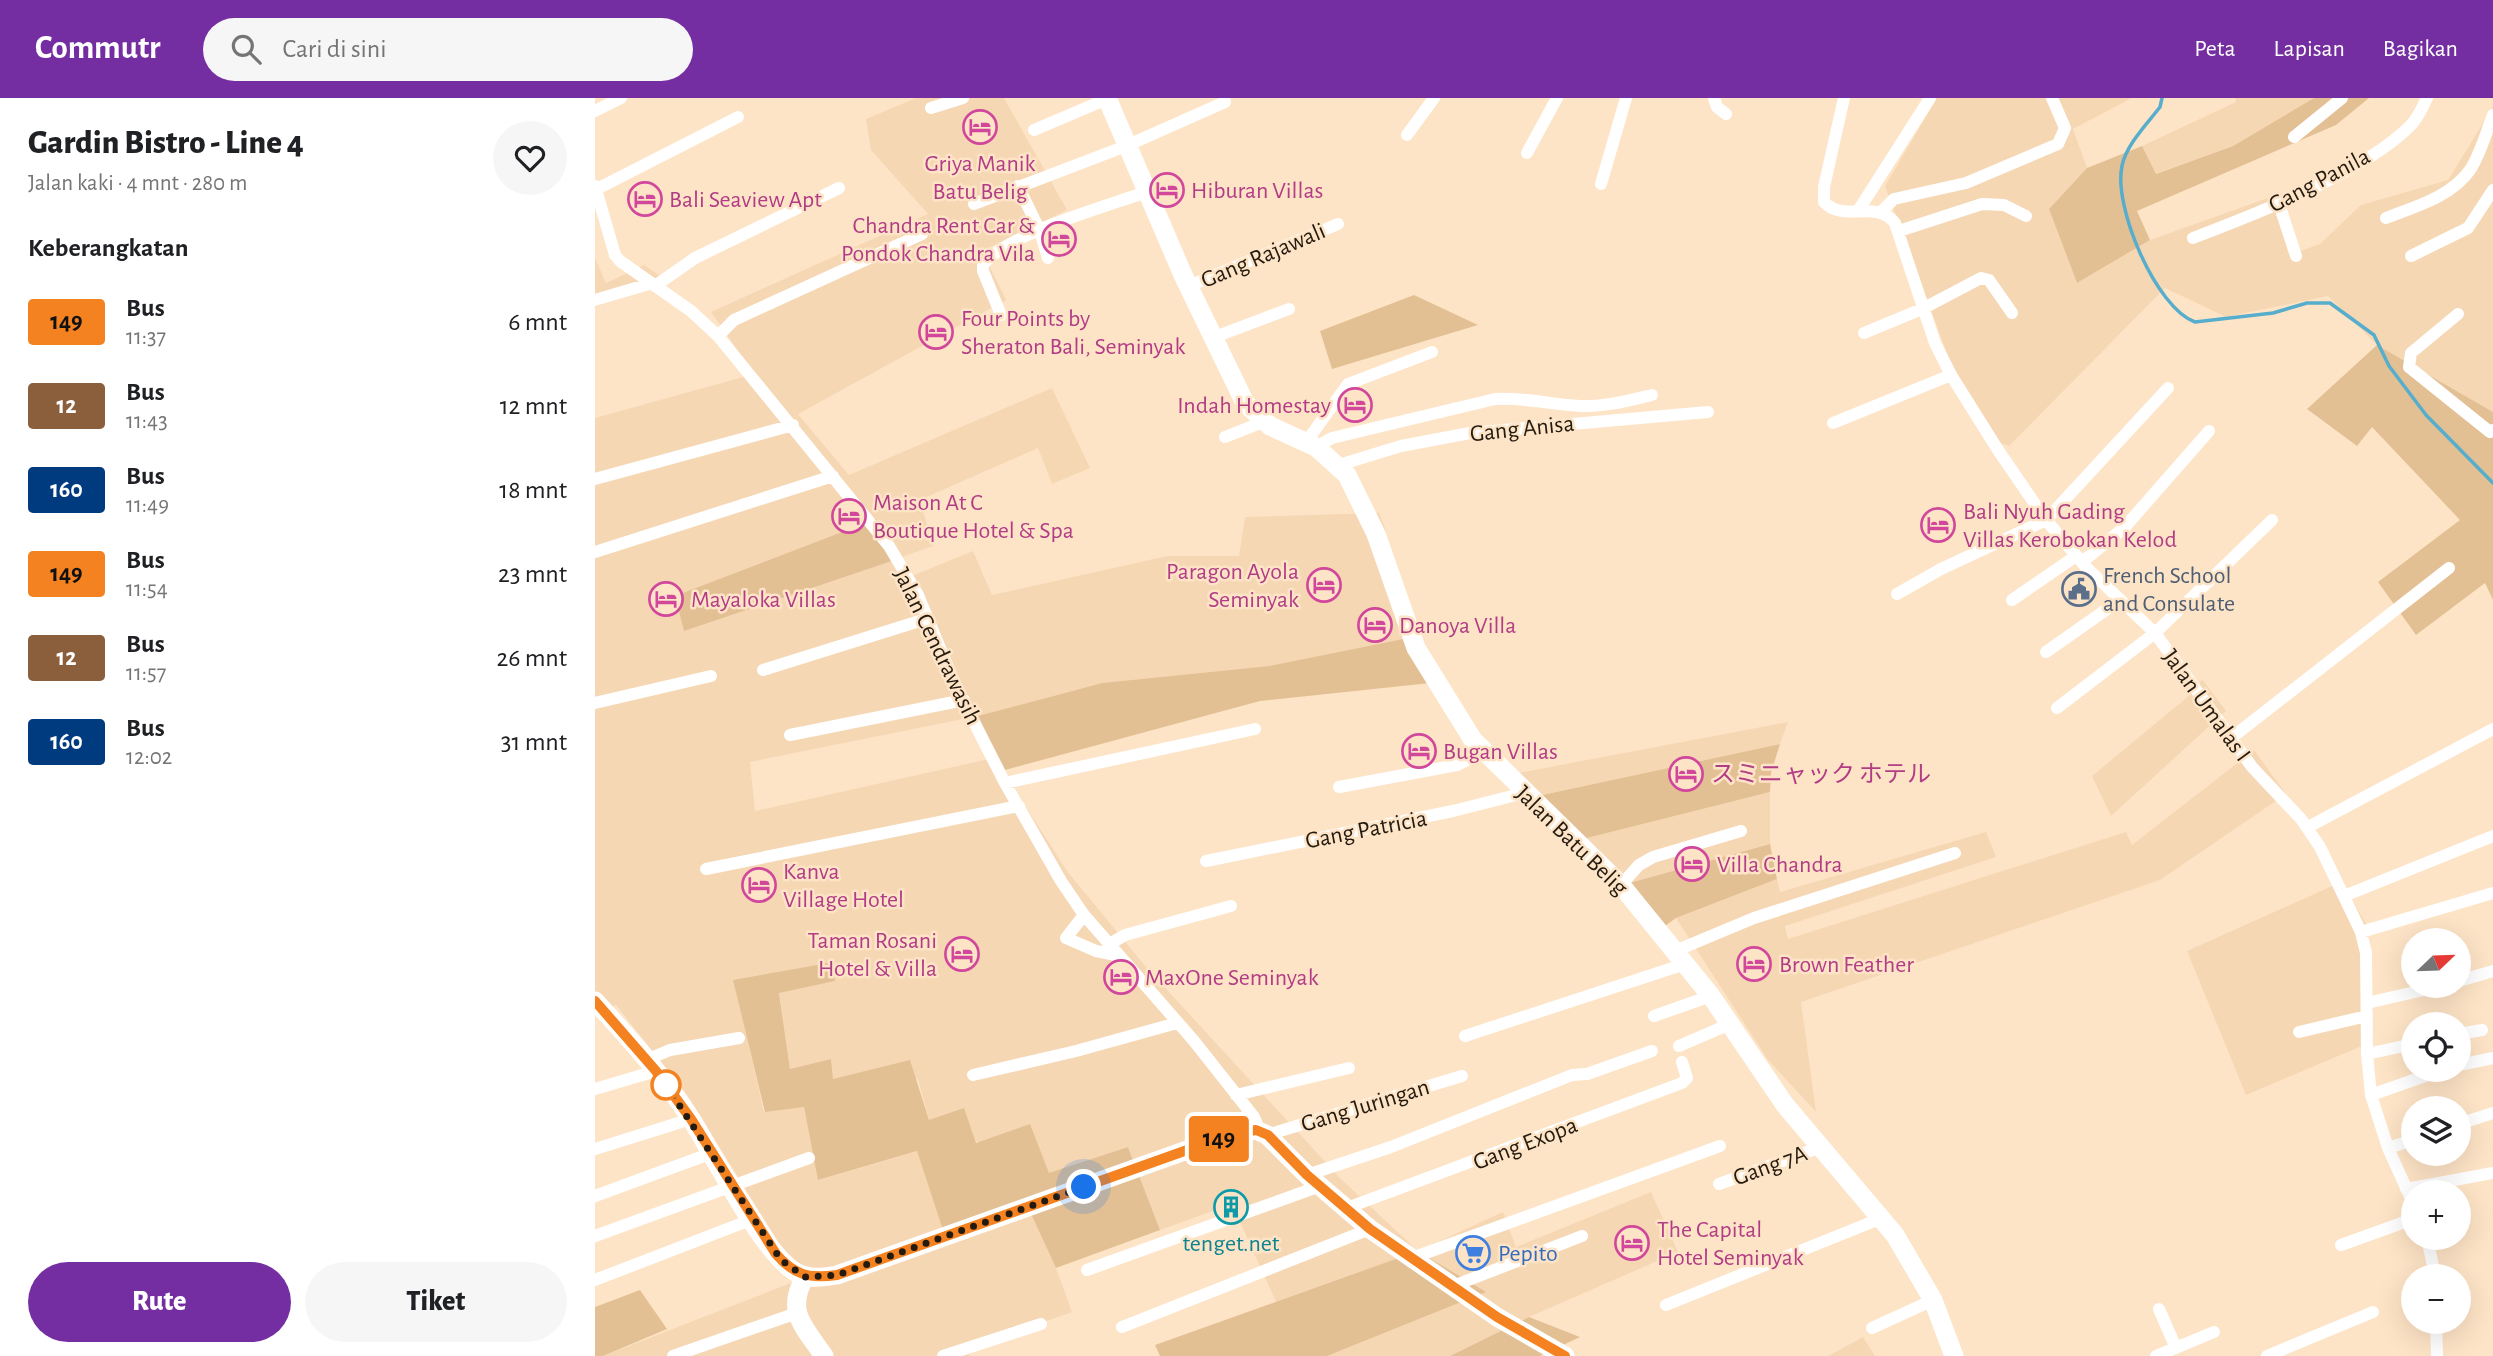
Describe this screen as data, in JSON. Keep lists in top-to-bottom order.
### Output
{
  "streets": {
    "street": [
      "Gang Panila",
      "Gang Rajawali",
      "Gang Anisa",
      "Jalan Cendrawasih",
      "Jalan Umalas I",
      "Gang Patricia",
      "Jalan Batu Belig",
      "Gang Juringan",
      "Gang Exopa",
      "Gang 7A"
    ]
  },
  "crossings": [
    ["Gang Rajawali", "Jalan Batu Belig"],
    ["Gang Anisa", "Jalan Batu Belig"],
    ["Jalan Cendrawasih", "Gang Juringan"],
    ["Gang Patricia", "Jalan Batu Belig"],
    ["Jalan Batu Belig", "Gang 7A"]
  ],
  "places": {
    "hotel": [
      "Griya Manik Batu Belig",
      "Hiburan Villas",
      "Bali Seaview Apt",
      "Chandra Rent Car & Pondok Chandra Vila",
      "Four Points by Sheraton Bali, Seminyak",
      "Indah Homestay",
      "Maison At C Boutique Hotel & Spa",
      "Bali Nyuh Gading Villas Kerobokan Kelod",
      "Paragon Ayola Seminyak",
      "Mayaloka Villas",
      "Danoya Villa",
      "Bugan Villas",
      "スミニャック ホテル",
      "Villa Chandra",
      "Kanva Village Hotel",
      "Taman Rosani Hotel & Villa",
      "Brown Feather",
      "MaxOne Seminyak",
      "The Capital Hotel Seminyak"
    ],
    "public building": ["French School and Consulate"],
    "building": ["tenget.net"],
    "supermarket": ["Pepito"]
  },
  "lines": ["bus line 149"],
  "north": "top right",
  "page": {
    "header": "Commutr",
    "search": "Cari di sini",
    "nav": ["Peta", "Lapisan", "Bagikan"],
    "heading": [
      ["Gardin Bistro - Line 4", "Jalan kaki · 4 mnt · 280 m"],
      "Keberangkatan"
    ],
    "on_map": "149",
    "list": [
      {
        "mark": "149",
        "name": "Bus",
        "note": "11:37",
        "value": "6 mnt"
      },
      {
        "mark": "12",
        "name": "Bus",
        "note": "11:43",
        "value": "12 mnt"
      },
      {
        "mark": "160",
        "name": "Bus",
        "note": "11:49",
        "value": "18 mnt"
      },
      {
        "mark": "149",
        "name": "Bus",
        "note": "11:54",
        "value": "23 mnt"
      },
      {
        "mark": "12",
        "name": "Bus",
        "note": "11:57",
        "value": "26 mnt"
      },
      {
        "mark": "160",
        "name": "Bus",
        "note": "12:02",
        "value": "31 mnt"
      }
    ],
    "map_buttons": ["+", "−"],
    "buttons": ["Rute", "Tiket"]
  }
}
